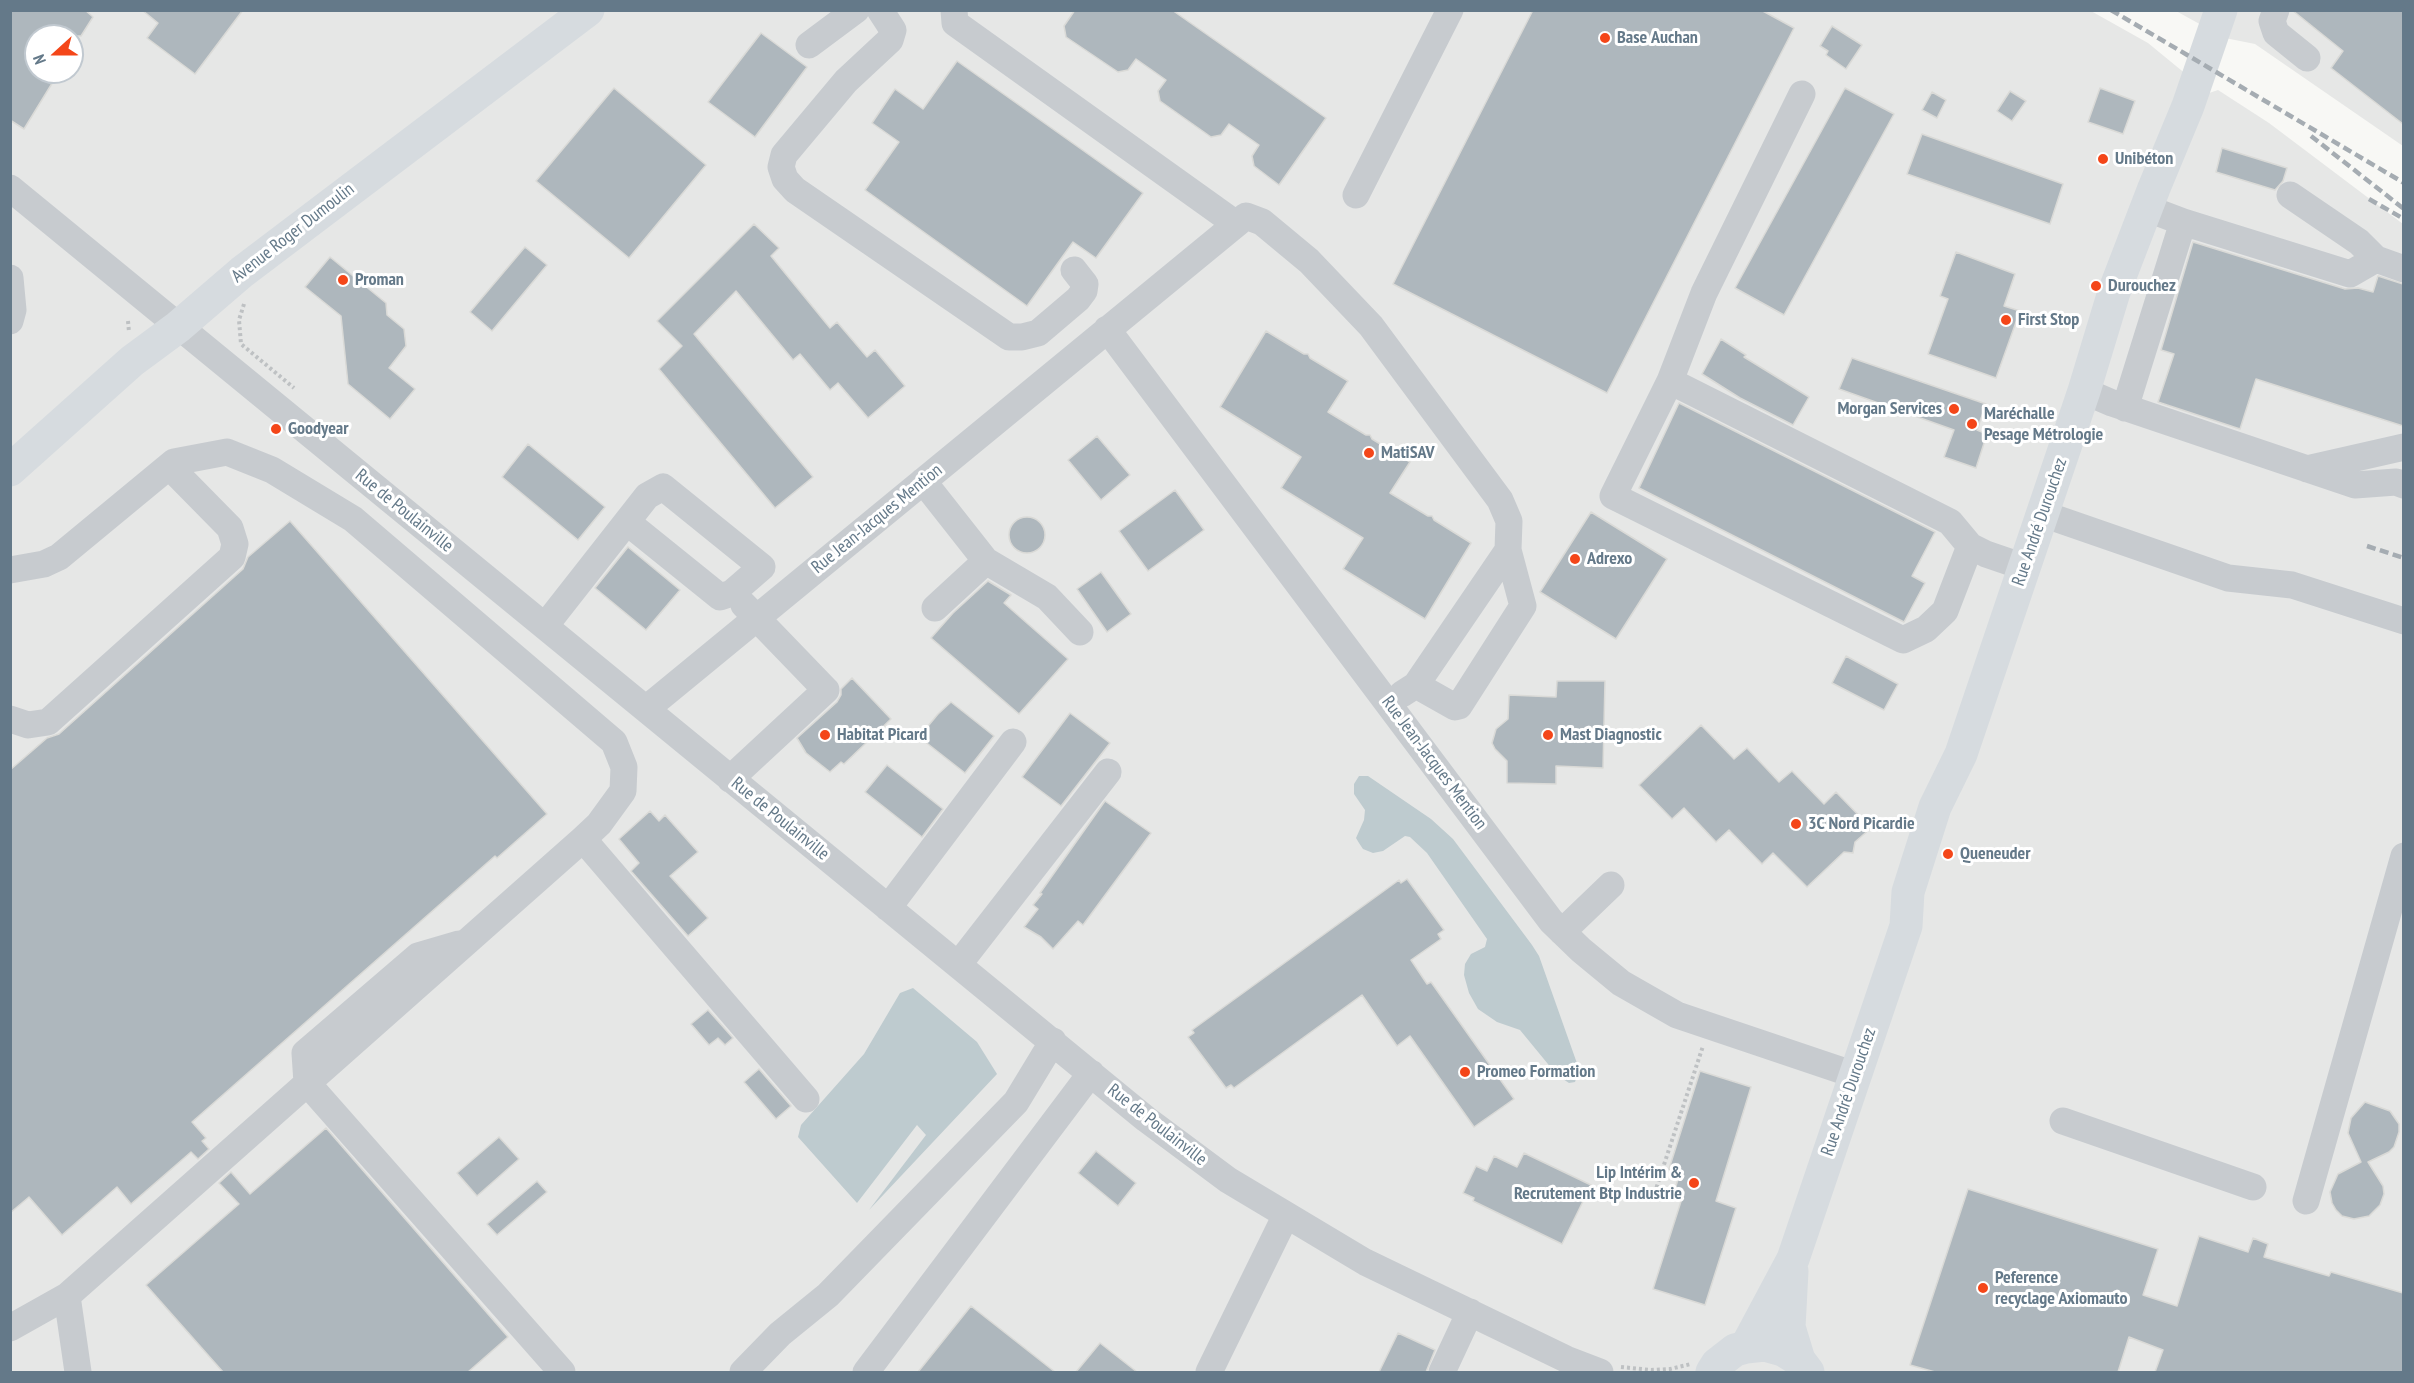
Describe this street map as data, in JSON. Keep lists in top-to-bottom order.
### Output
{
  "streets": {
    "main road": ["Avenue Roger Dumoulin", "Rue André Durouchez"],
    "street": ["Rue de Poulainville", "Rue Jean-Jacques Mention"]
  },
  "crossings": [
    ["Avenue Roger Dumoulin", "Rue de Poulainville"],
    ["Rue de Poulainville", "Rue Jean-Jacques Mention"],
    ["Rue Jean-Jacques Mention", "Rue André Durouchez"]
  ],
  "places": [
    "Base Auchan",
    "Unibéton",
    "Proman",
    "Durouchez",
    "First Stop",
    "Morgan Services",
    "Maréchalle Pesage Métrologie",
    "Goodyear",
    "MatiSAV",
    "Adrexo",
    "Habitat Picard",
    "Mast Diagnostic",
    "3C Nord Picardie",
    "Queneuder",
    "Promeo Formation",
    "Lip Intérim & Recrutement Btp Industrie",
    "Peference recyclage Axiomauto"
  ],
  "north": "left"
}
